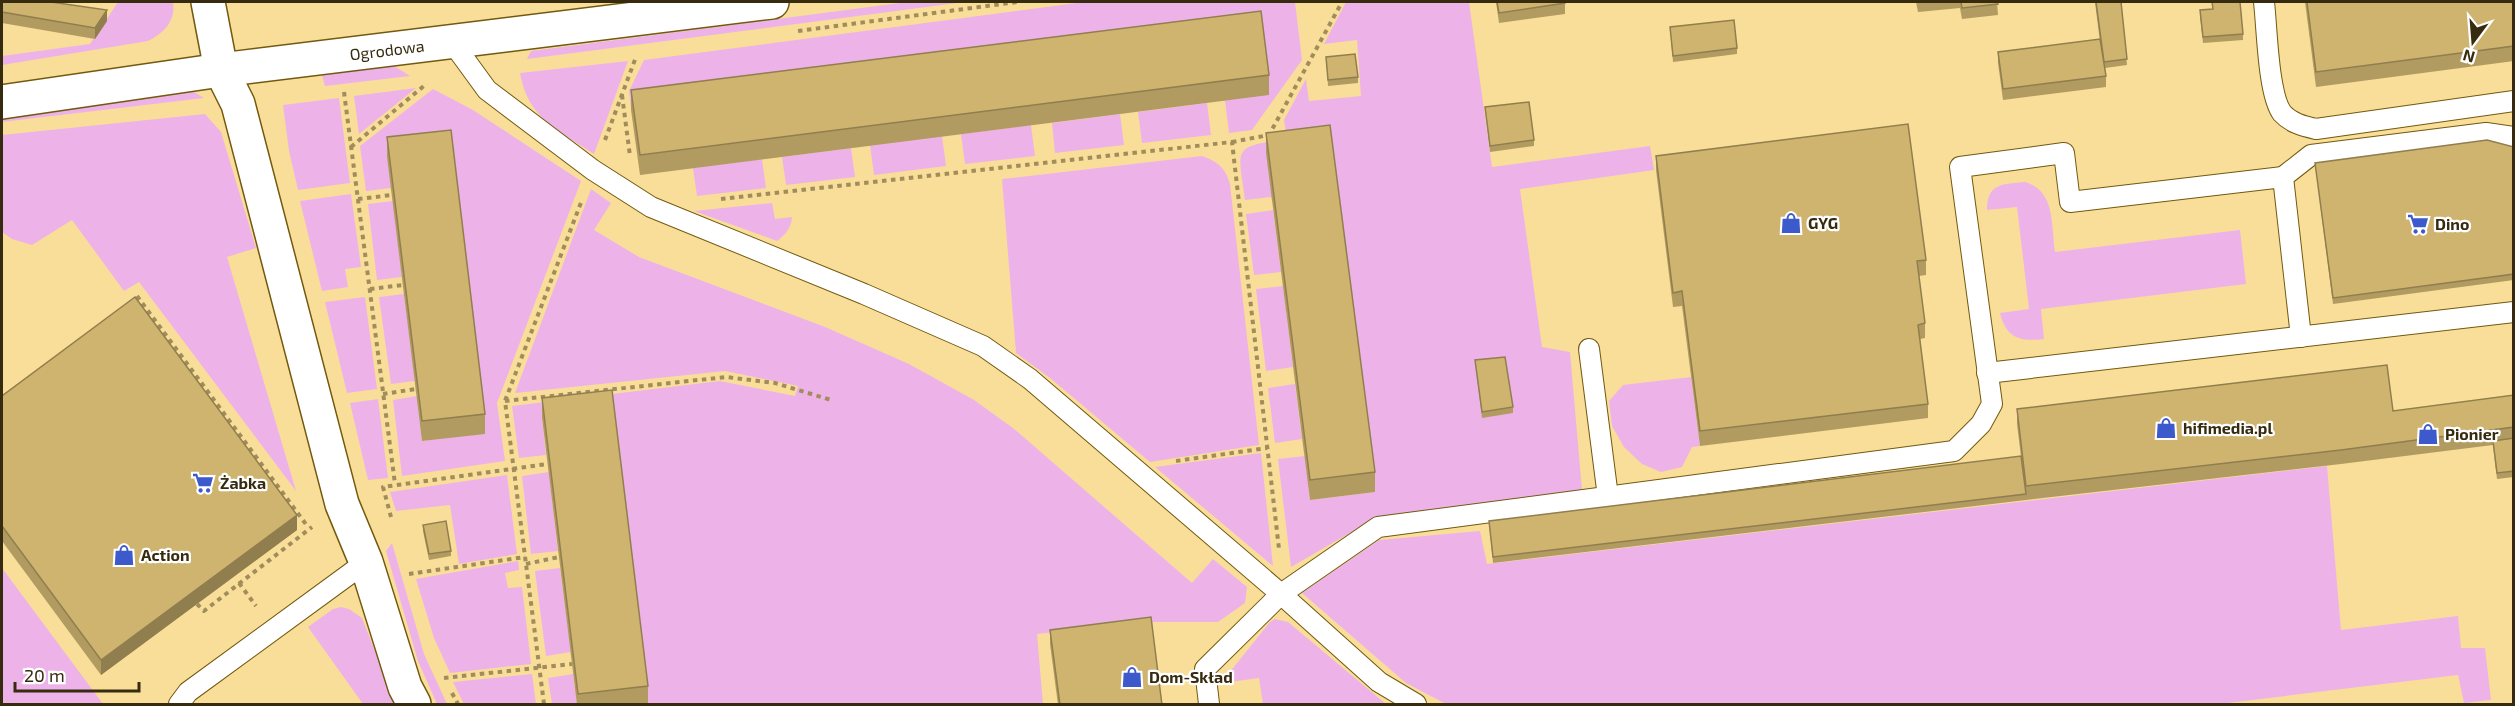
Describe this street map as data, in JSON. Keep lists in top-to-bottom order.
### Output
{
  "streets": {
    "street": ["Ogrodowa"]
  },
  "places": {
    "shop": [
      "GYG",
      "hifimedia.pl",
      "Pionier",
      "Action",
      "Dom-Skład"
    ],
    "supermarket": ["Dino", "Żabka"]
  },
  "scale_bar": "20 m",
  "north": "bottom"
}
